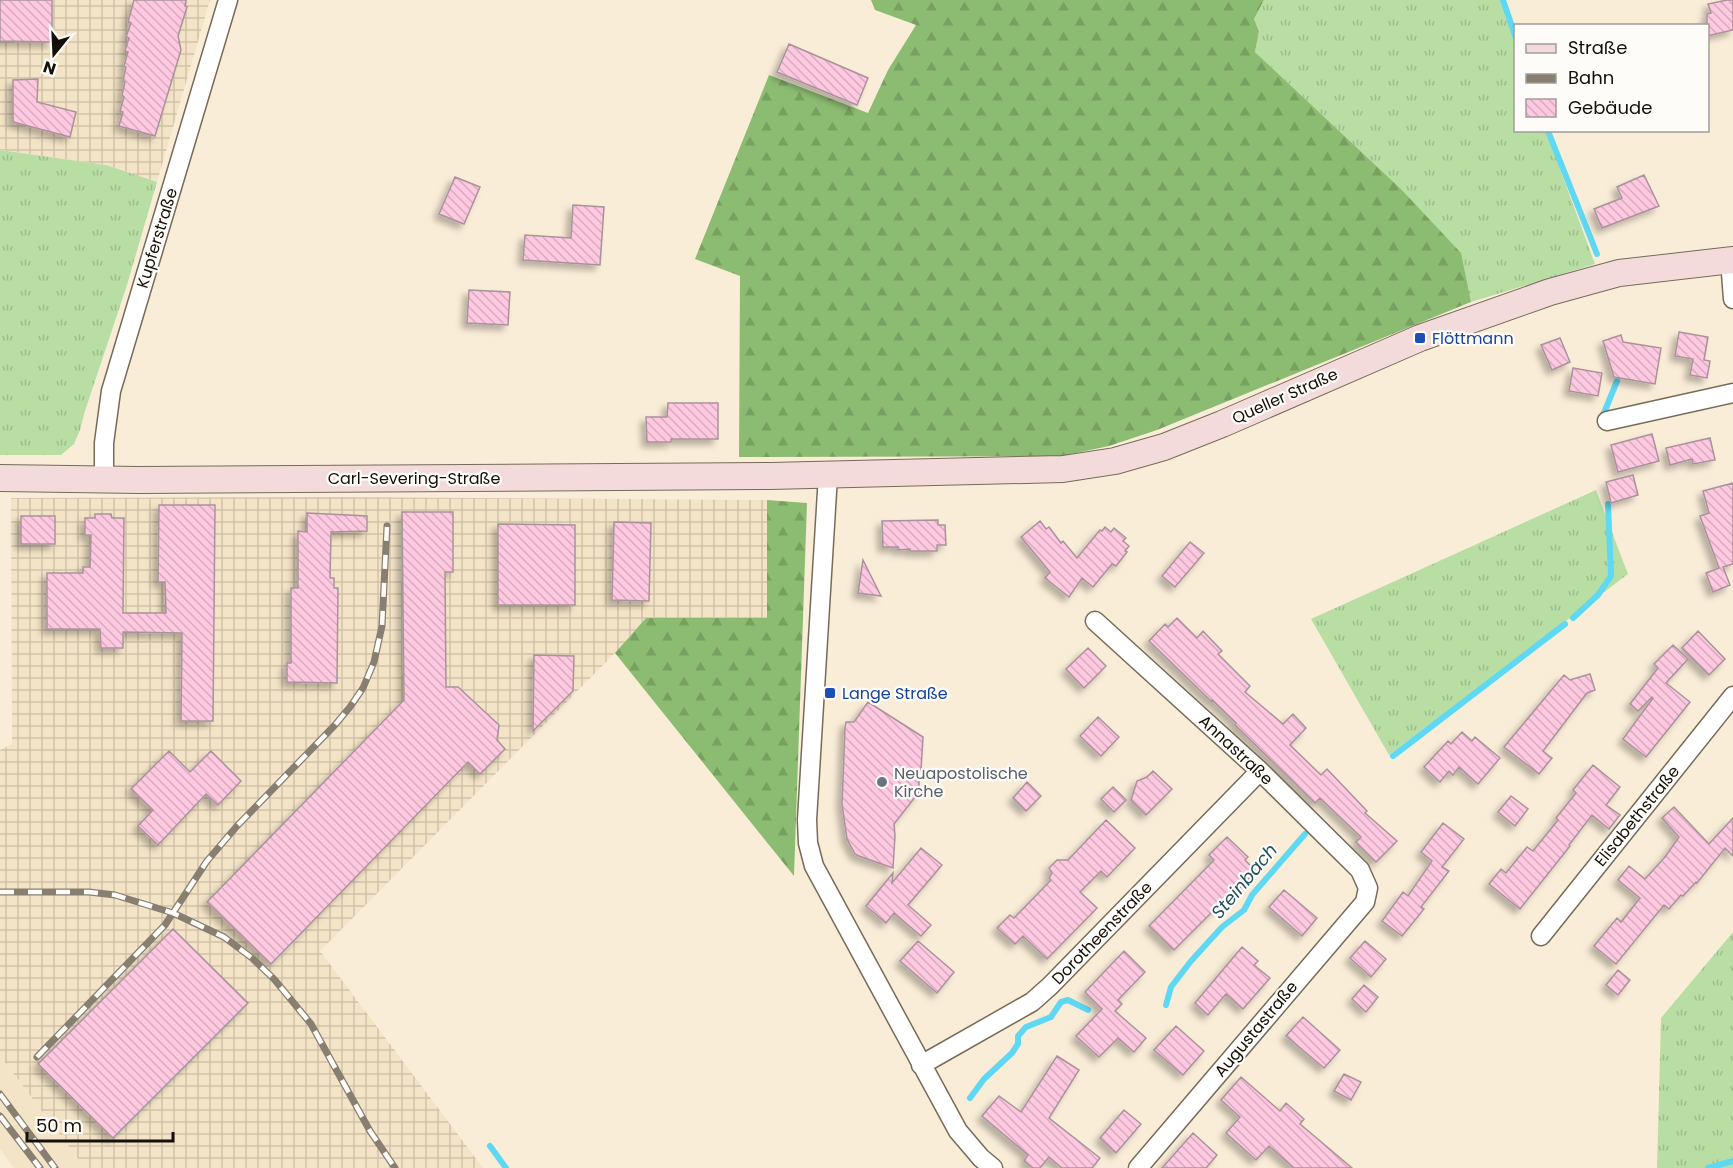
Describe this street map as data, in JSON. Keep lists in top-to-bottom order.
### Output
{
  "streets": {
    "street": [
      "Kupferstraße",
      "Queller Straße",
      "Carl-Severing-Straße",
      "Annastraße",
      "Elisabethstraße",
      "Dorotheenstraße",
      "Augustastraße"
    ]
  },
  "crossings": [
    ["Kupferstraße", "Carl-Severing-Straße"],
    ["Queller Straße", "Carl-Severing-Straße"],
    ["Annastraße", "Dorotheenstraße"],
    ["Annastraße", "Augustastraße"]
  ],
  "water": ["Steinbach"],
  "places": {
    "transit": ["Flöttmann", "Lange Straße"],
    "other": ["Neuapostolische Kirche"]
  },
  "legend": ["Straße", "Bahn", "Gebäude"],
  "scale_bar": "50 m",
  "north": "bottom"
}
